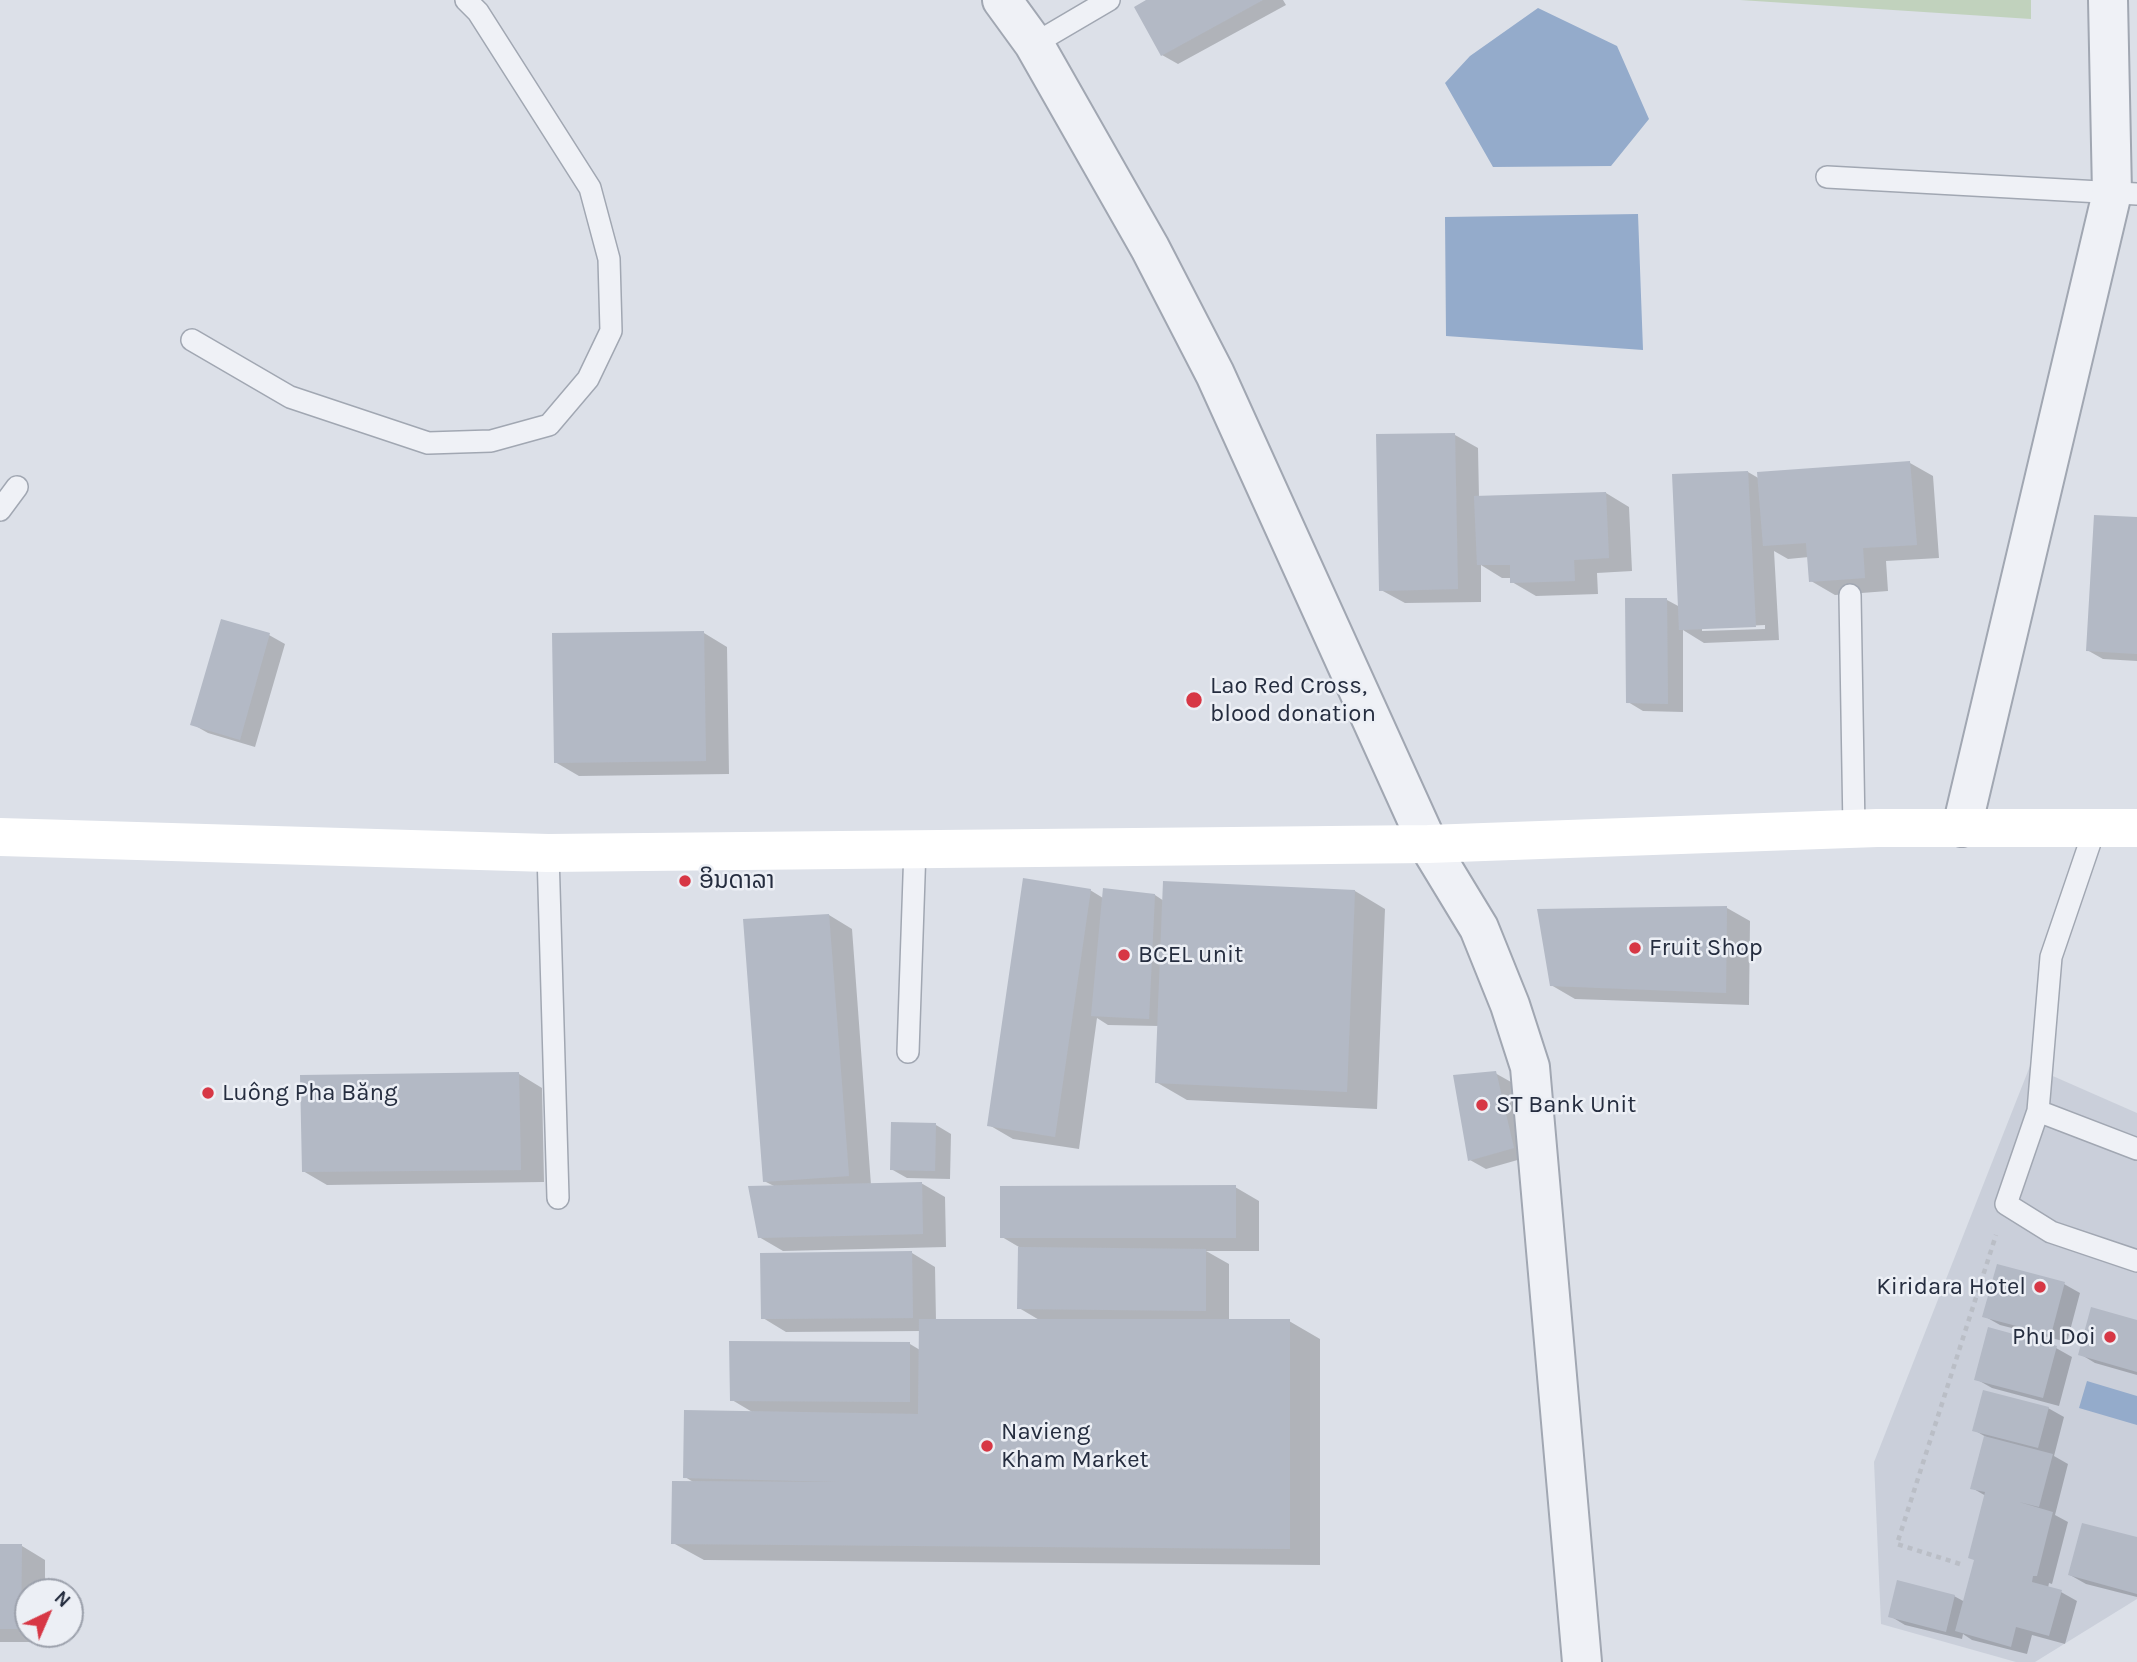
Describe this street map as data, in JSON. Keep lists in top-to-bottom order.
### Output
{
  "places": [
    "Lao Red Cross, blood donation",
    "ອິນດາລາ",
    "Fruit Shop",
    "BCEL unit",
    "Luông Pha Băng",
    "ST Bank Unit",
    "Kiridara Hotel",
    "Phu Doi",
    "Navieng Kham Market"
  ],
  "north": "top right"
}
